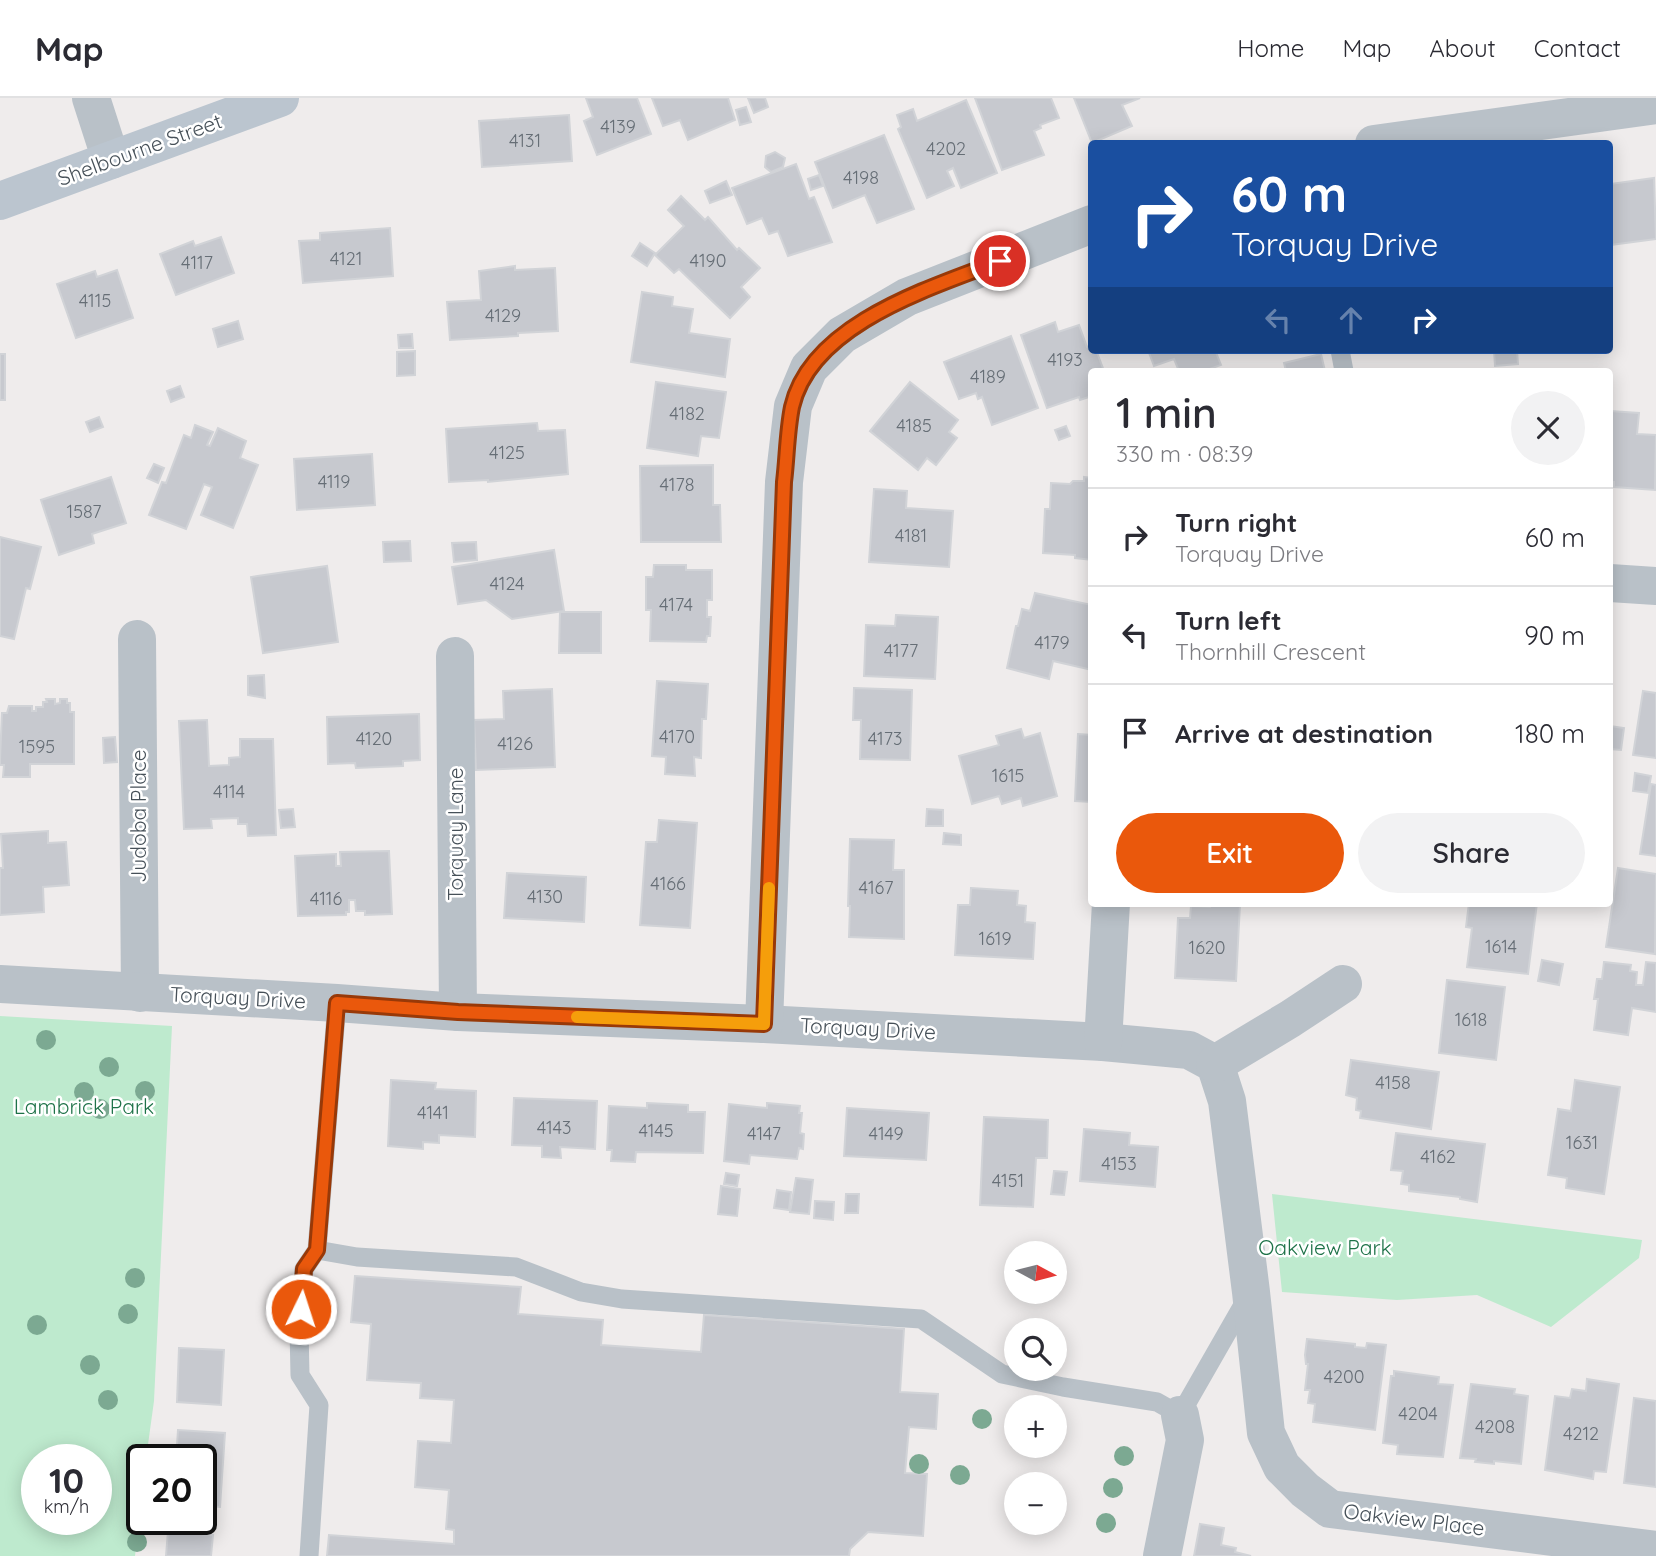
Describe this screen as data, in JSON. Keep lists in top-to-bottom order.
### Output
{
  "streets": {
    "main road": ["Shelbourne Street"],
    "street": [
      "Judoba Place",
      "Torquay Lane",
      "Torquay Drive",
      "Oakview Place"
    ]
  },
  "crossings": [
    ["Judoba Place", "Torquay Drive"],
    ["Torquay Lane", "Torquay Drive"]
  ],
  "parks": ["Lambrick Park", "Oakview Park"],
  "house_numbers": [
    "4139",
    "4131",
    "4202",
    "4198",
    "4121",
    "4190",
    "4117",
    "4115",
    "4129",
    "4193",
    "4189",
    "4182",
    "4185",
    "4125",
    "4119",
    "4178",
    "1587",
    "4181",
    "4124",
    "4174",
    "4179",
    "4177",
    "4170",
    "4120",
    "4173",
    "4126",
    "1595",
    "1615",
    "4114",
    "4166",
    "4167",
    "4130",
    "4116",
    "1619",
    "1614",
    "1620",
    "1618",
    "4158",
    "4141",
    "4143",
    "4145",
    "4147",
    "4149",
    "1631",
    "4162",
    "4153",
    "4151",
    "4200",
    "4204",
    "4208",
    "4212"
  ],
  "north": "right",
  "page": {
    "header": "Map",
    "nav": [
      "Home",
      "Map",
      "About",
      "Contact"
    ],
    "turn": ["60 m", "Torquay Drive"],
    "heading": ["1 min", "330 m · 08:39"],
    "list": [
      {
        "name": "Turn right",
        "note": "Torquay Drive",
        "value": "60 m"
      },
      {
        "name": "Turn left",
        "note": "Thornhill Crescent",
        "value": "90 m"
      },
      {
        "name": "Arrive at destination",
        "value": "180 m"
      }
    ],
    "buttons": ["Exit", "Share"],
    "map_buttons": ["+", "−"],
    "speed": "10 km/h",
    "limit": "20"
  }
}
